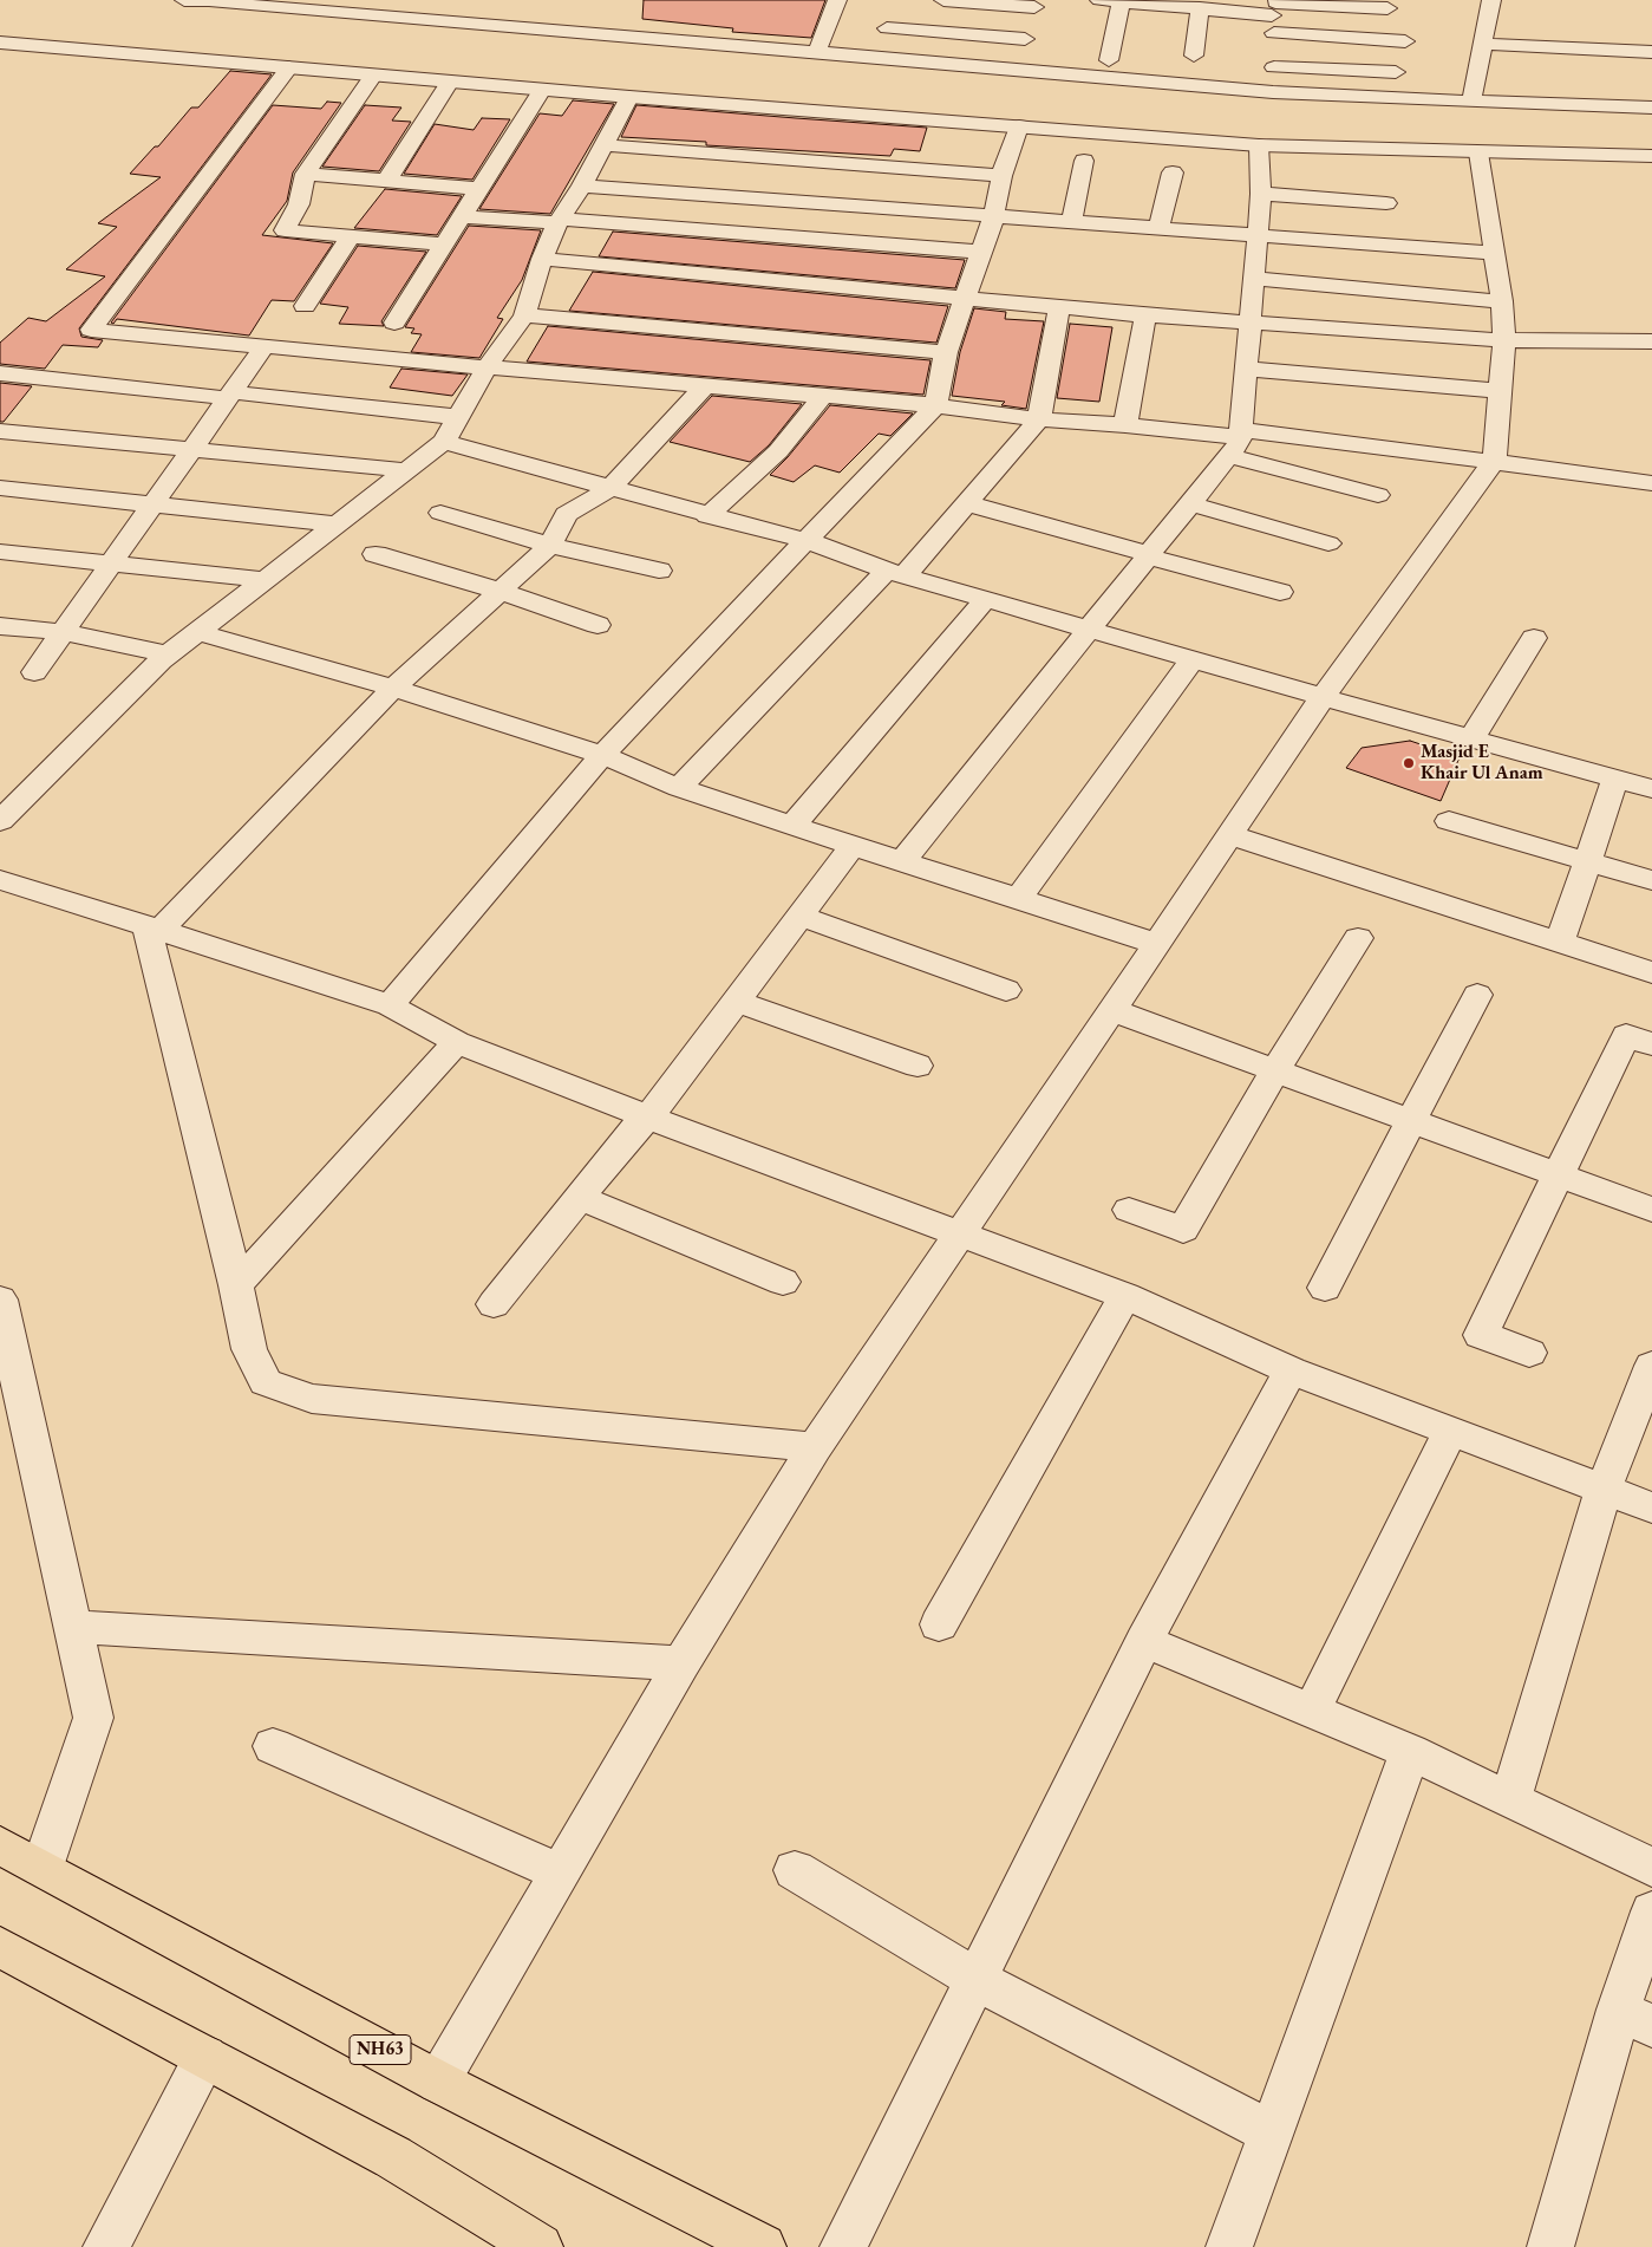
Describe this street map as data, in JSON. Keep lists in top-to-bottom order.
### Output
{
  "streets": {
    "highway": ["NH63"]
  },
  "places": ["Masjid E Khair Ul Anam"]
}
